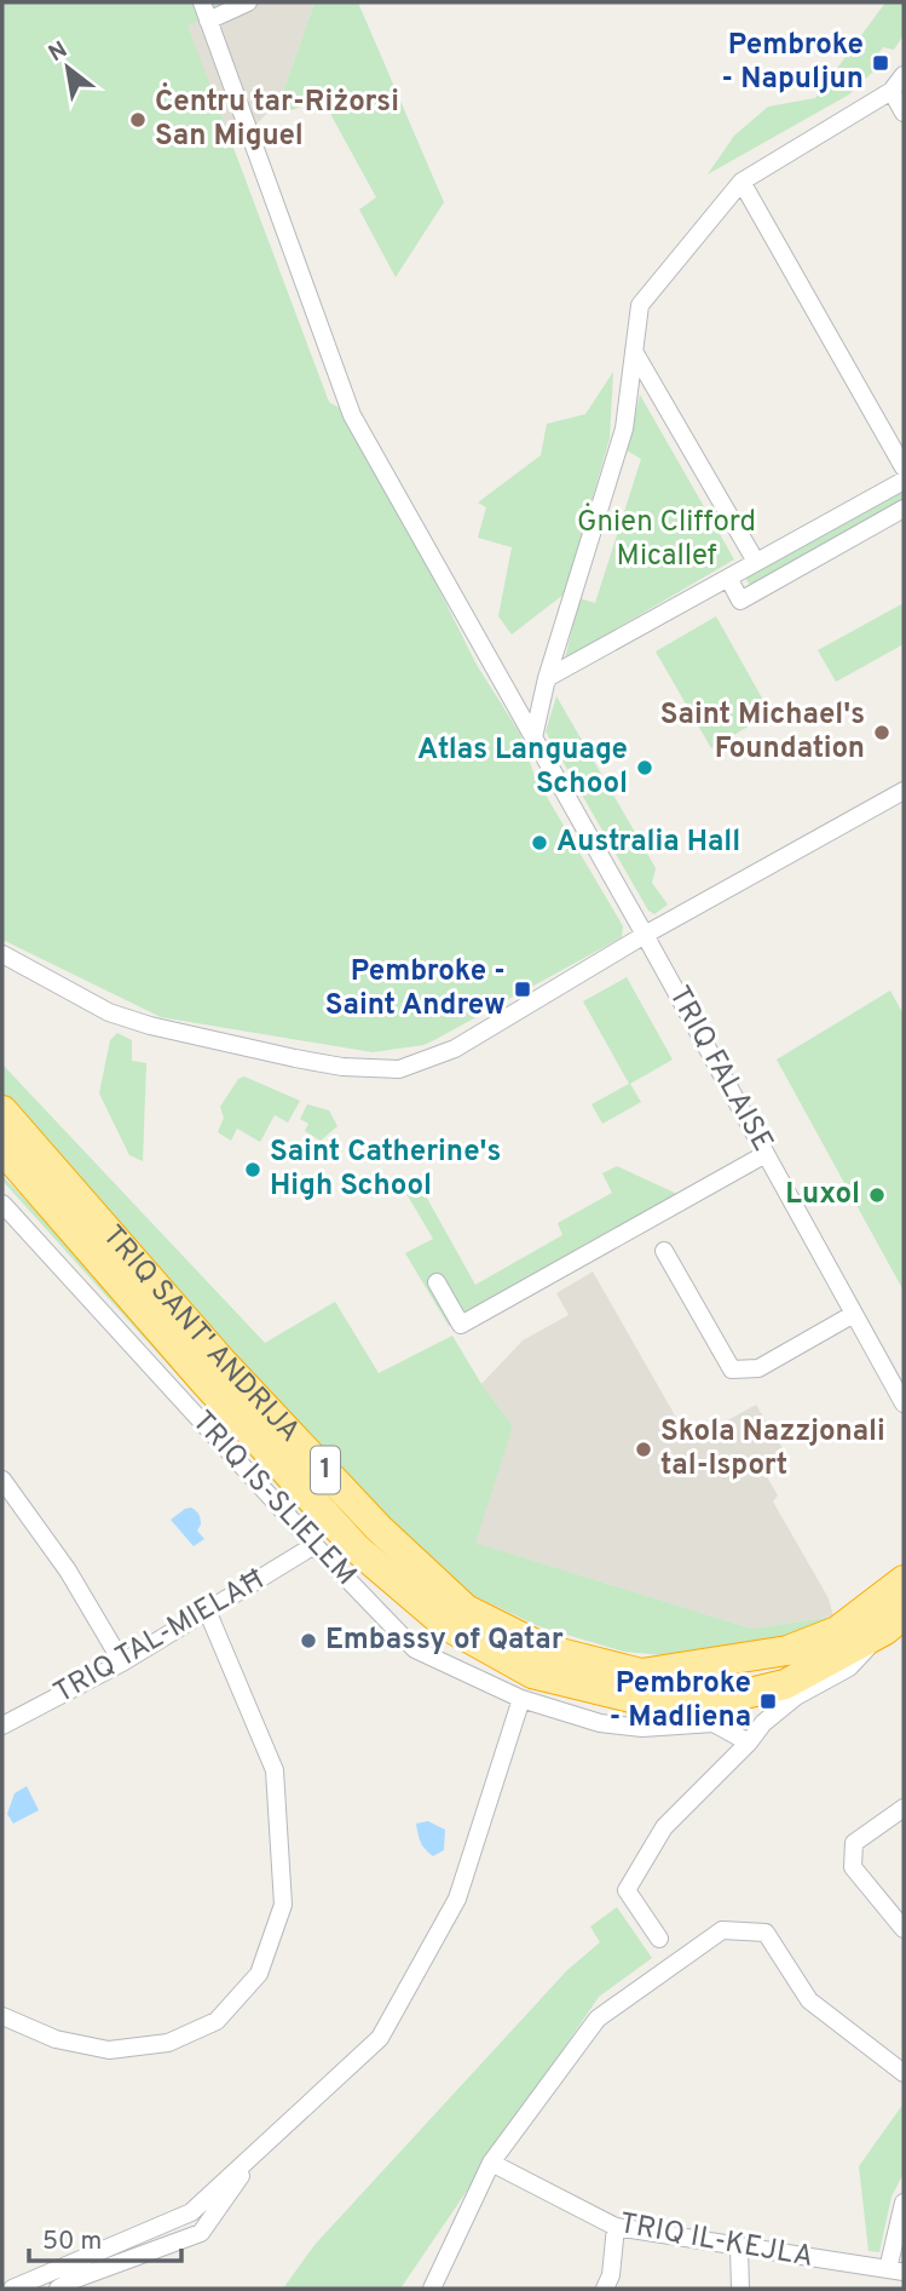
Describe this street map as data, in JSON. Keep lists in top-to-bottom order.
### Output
{
  "streets": {
    "highway": ["TRIQ SANT' ANDRIJA", "1"],
    "street": [
      "TRIQ FALAISE",
      "TRIQ IS-SLIELEM",
      "TRIQ TAL-MIELAĦ",
      "TRIQ IL-KEJLA"
    ]
  },
  "crossings": [
    ["TRIQ IS-SLIELEM", "TRIQ TAL-MIELAĦ"]
  ],
  "parks": ["Ġnien Clifford Micallef"],
  "places": {
    "transit": ["Pembroke - Napuljun", "Pembroke - Saint Andrew", "Pembroke - Madliena"],
    "other": [
      "Ċentru tar-Riżorsi San Miguel",
      "Saint Michael's Foundation",
      "Atlas Language School",
      "Australia Hall",
      "Saint Catherine's High School",
      "Luxol",
      "Skola Nazzjonali tal-Isport",
      "Embassy of Qatar"
    ]
  },
  "scale_bar": "50 m",
  "north": "top left"
}
